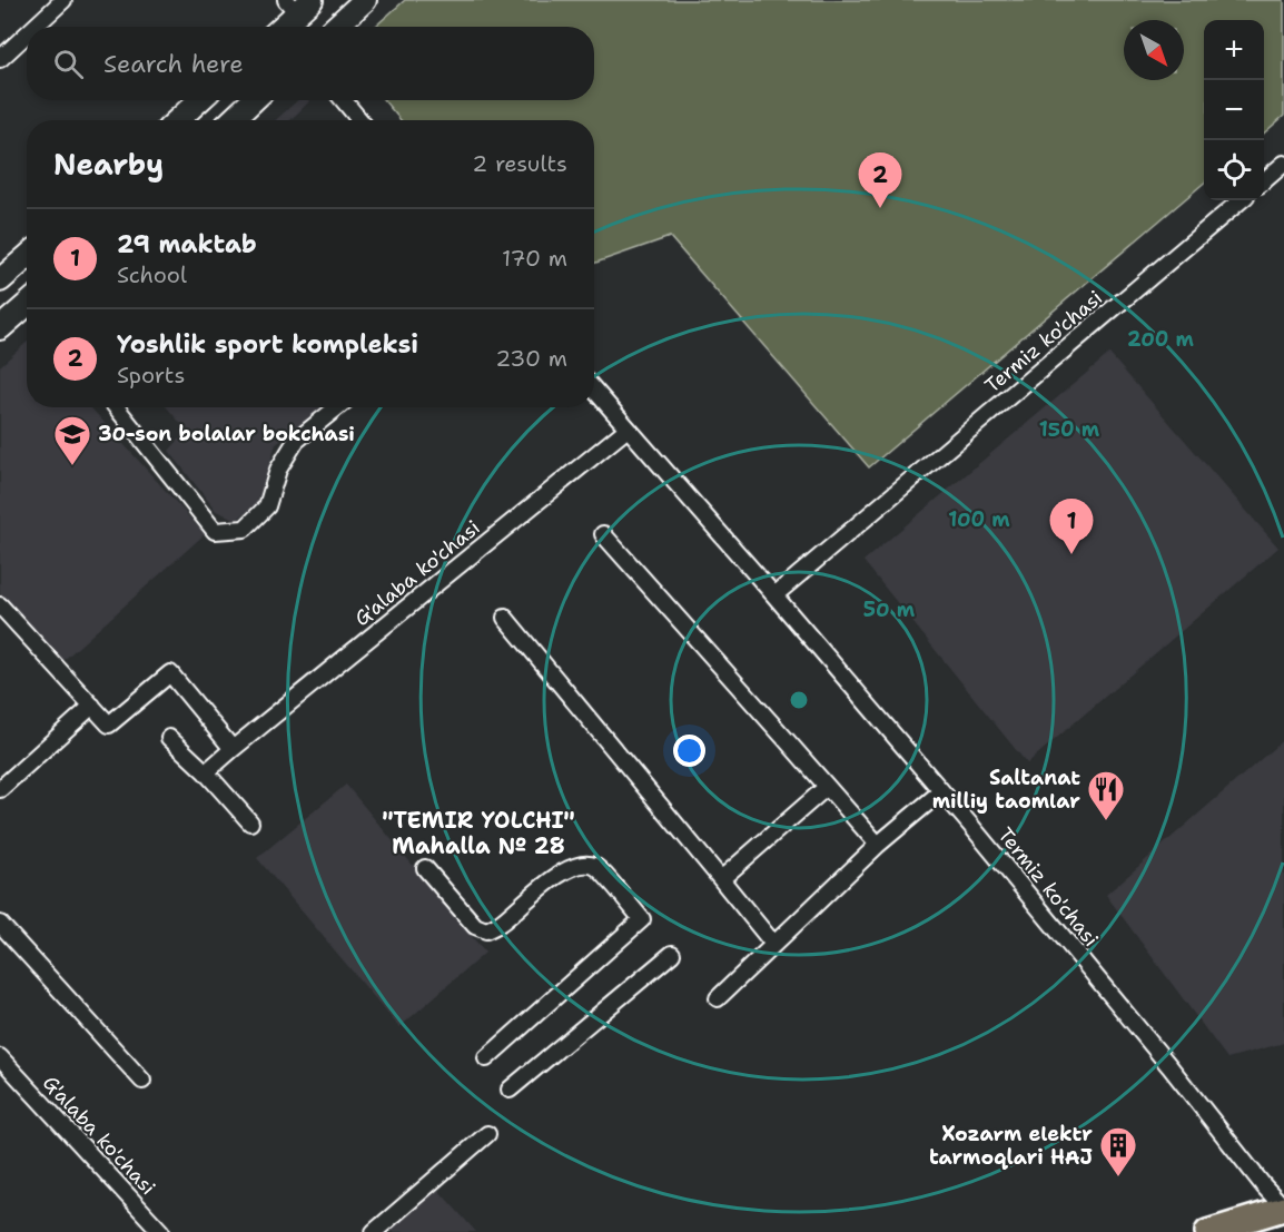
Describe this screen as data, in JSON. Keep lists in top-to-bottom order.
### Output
{
  "streets": {
    "street": ["Termiz ko'chasi", "G'alaba ko'chasi"]
  },
  "crossings": [
    ["Termiz ko'chasi", "G'alaba ko'chasi"]
  ],
  "districts": ["\"TEMIR YOLCHI\" Mahalla № 28"],
  "places": {
    "school or university": ["30-son bolalar bokchasi"],
    "restaurant": ["Saltanat milliy taomlar"],
    "building": ["Xozarm elektr tarmoqlari HAJ"]
  },
  "north": "bottom right",
  "page": {
    "map_buttons": ["+", "−"],
    "search": "Search here",
    "heading": ["Nearby", "2 results"],
    "pins": ["2", "1"],
    "list": [
      {
        "mark": "1",
        "name": "29 maktab",
        "note": "School",
        "value": "170 m"
      },
      {
        "mark": "2",
        "name": "Yoshlik sport kompleksi",
        "note": "Sports",
        "value": "230 m"
      }
    ]
  },
  "rings": [
    "200 m",
    "150 m",
    "100 m",
    "50 m"
  ]
}
